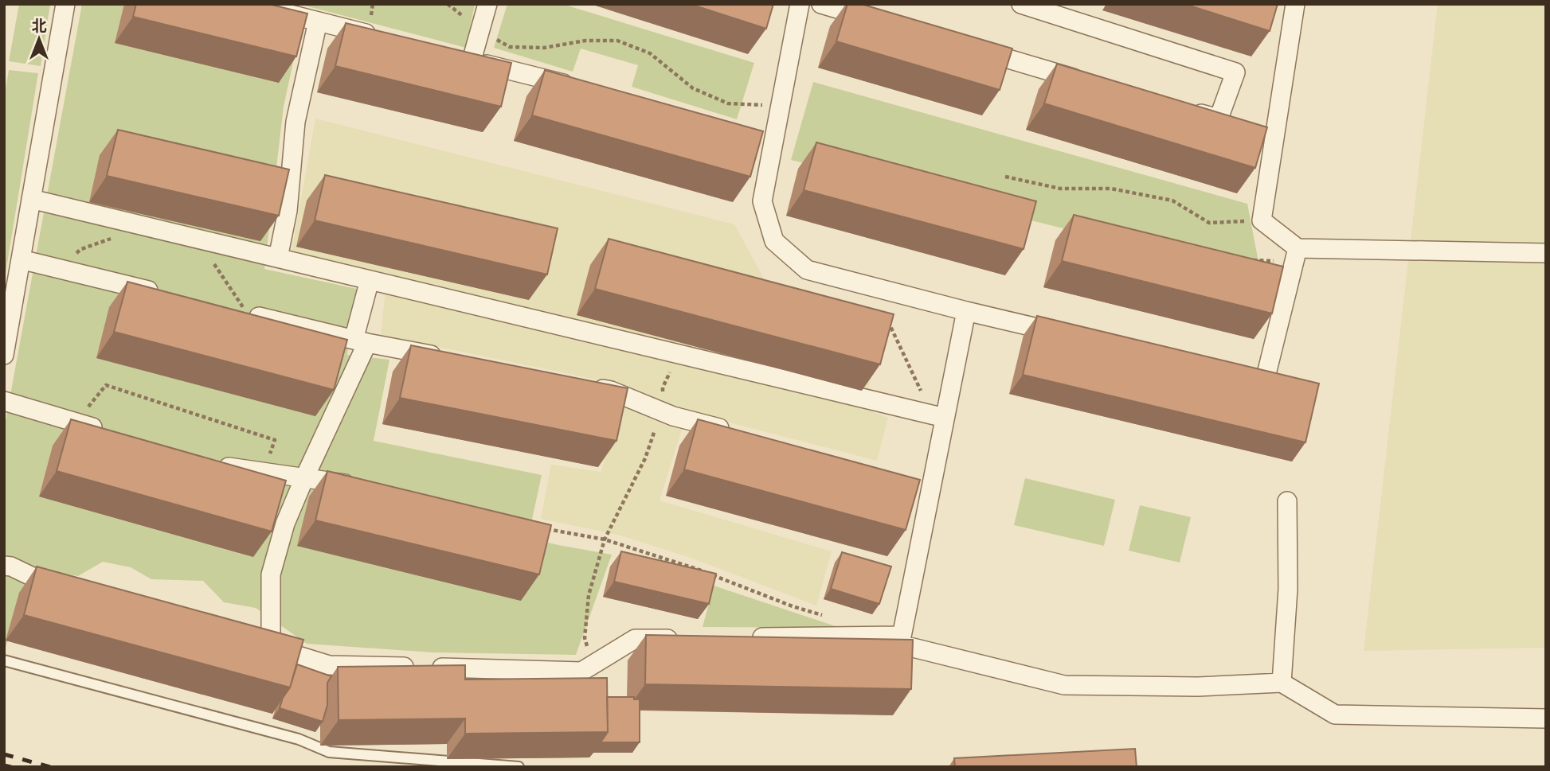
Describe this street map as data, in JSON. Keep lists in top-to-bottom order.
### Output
{
  "north": "top"
}
